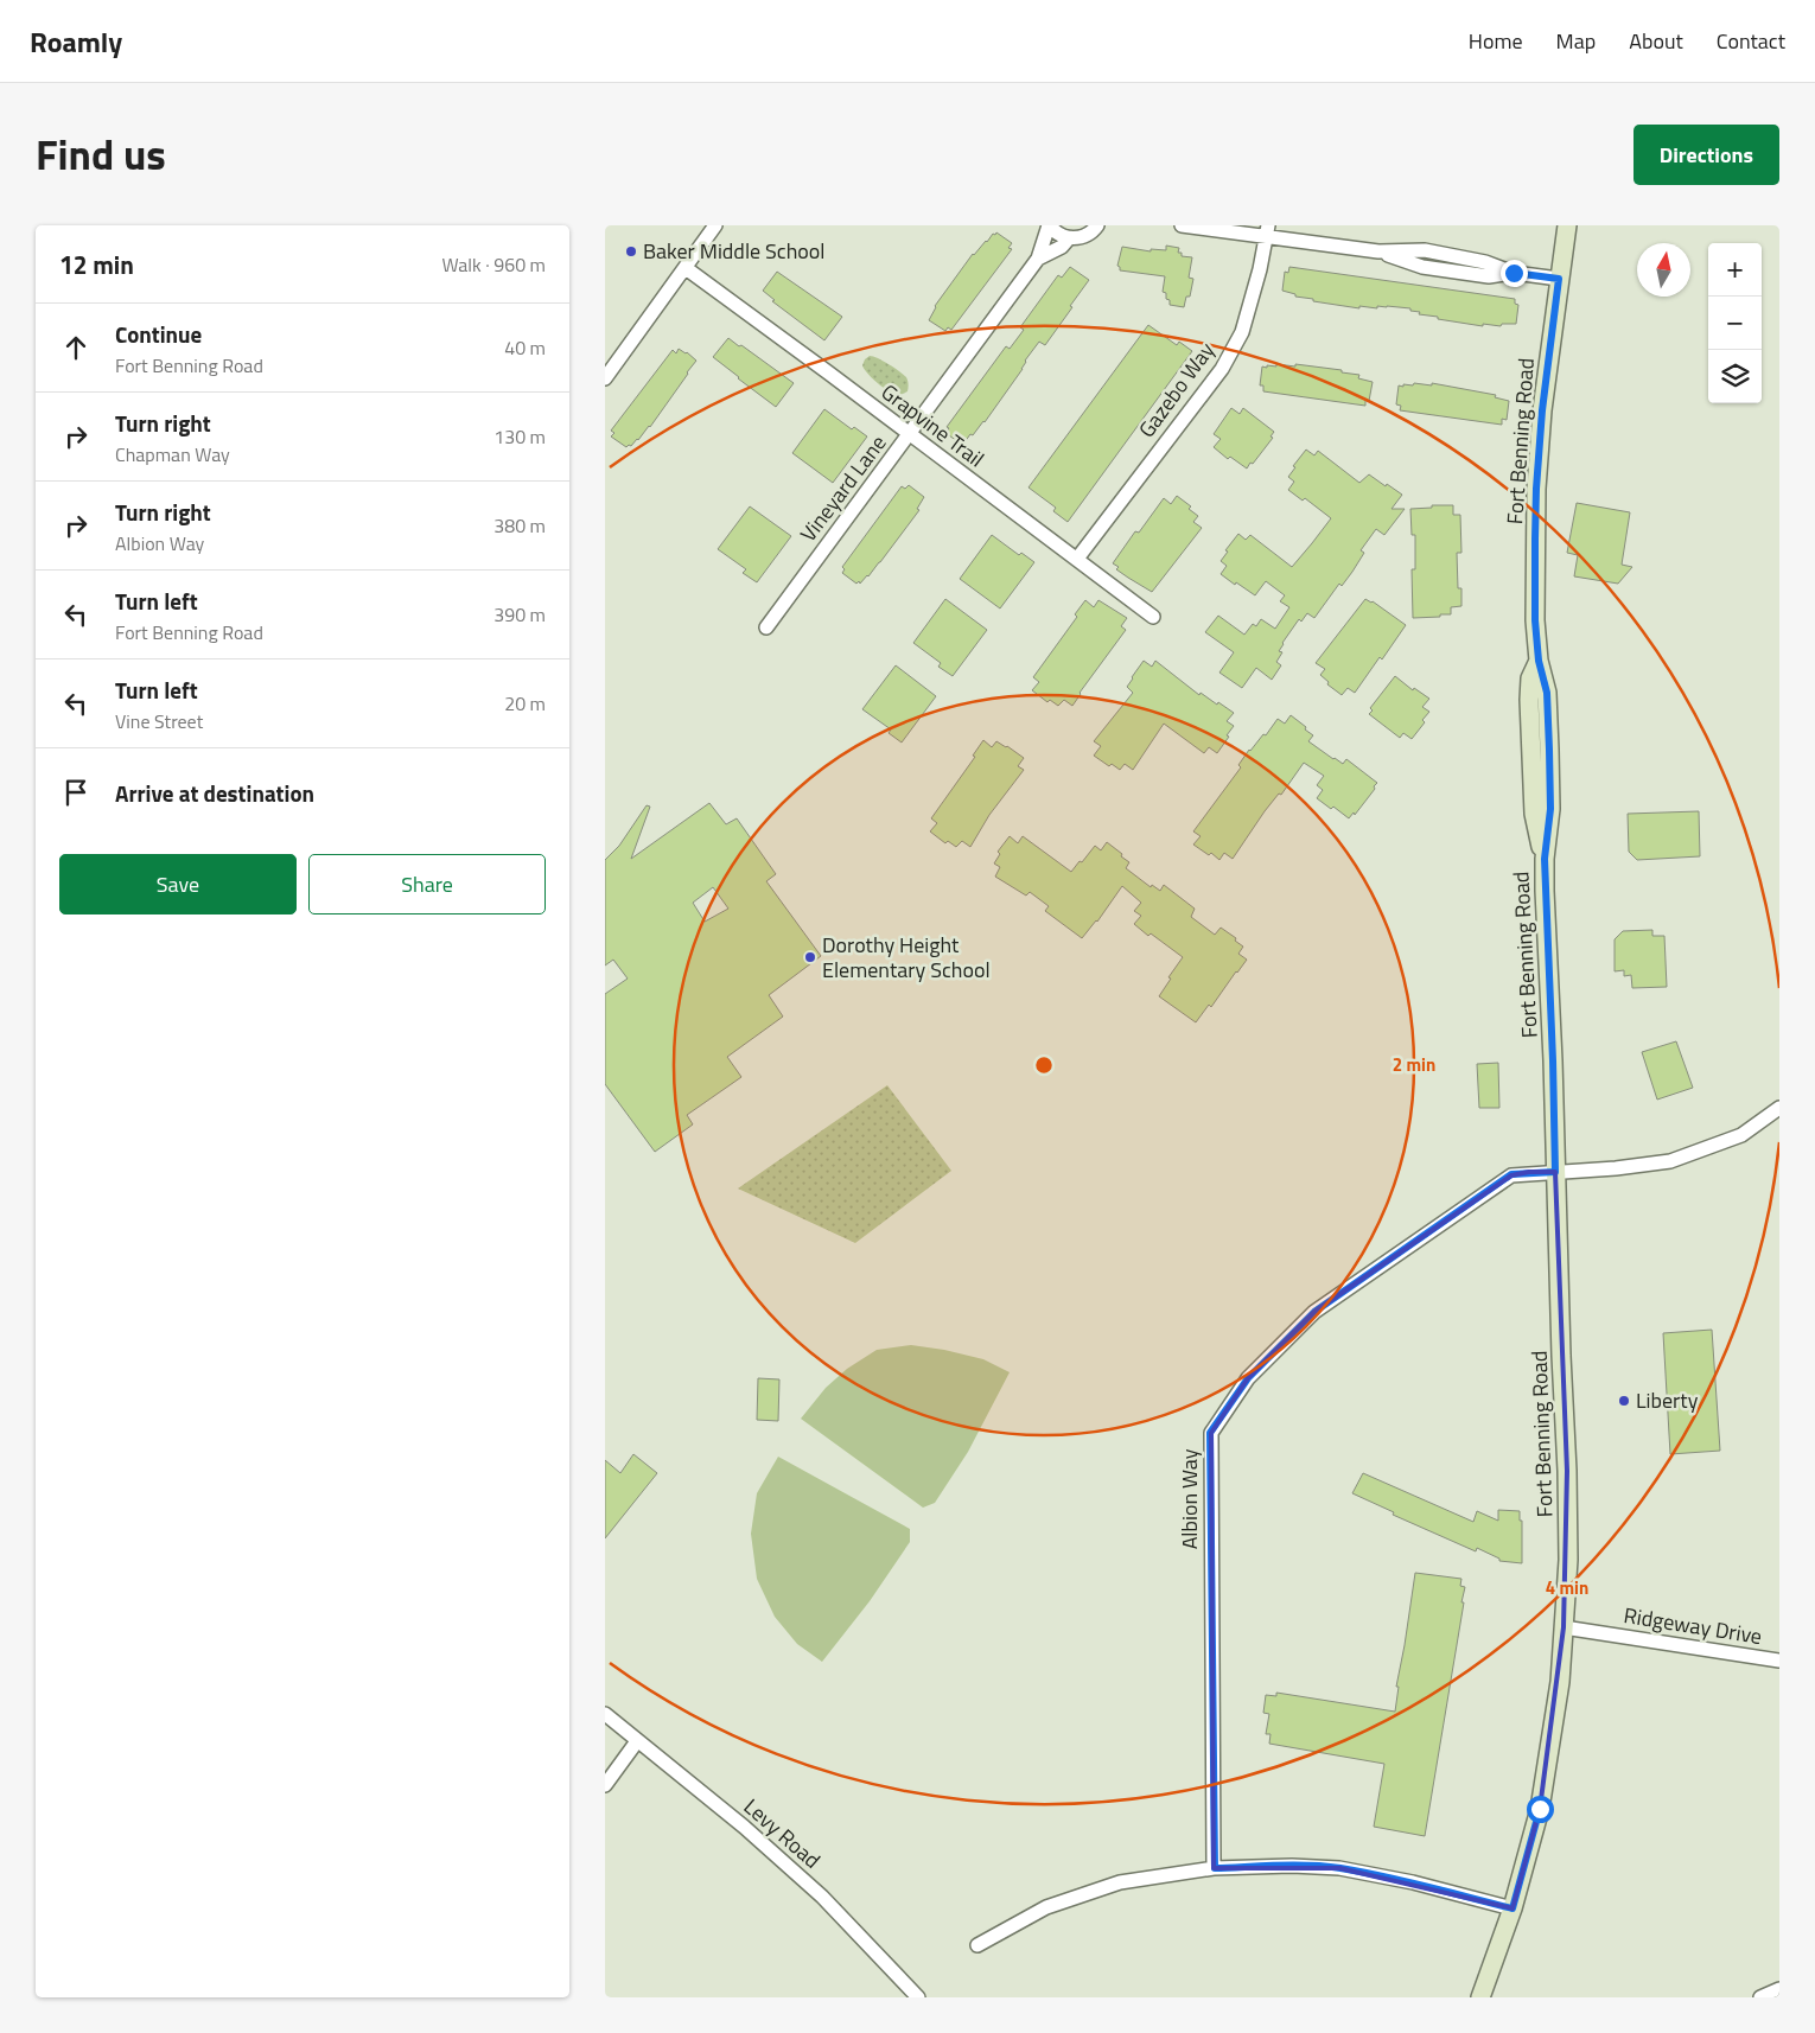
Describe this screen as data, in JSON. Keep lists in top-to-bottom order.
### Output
{
  "streets": {
    "street": [
      "Gazebo Way",
      "Grapvine Trail",
      "Fort Benning Road",
      "Vineyard Lane",
      "Albion Way",
      "Ridgeway Drive",
      "Levy Road"
    ]
  },
  "crossings": [
    ["Gazebo Way", "Grapvine Trail"],
    ["Grapvine Trail", "Vineyard Lane"],
    ["Fort Benning Road", "Albion Way"],
    ["Fort Benning Road", "Ridgeway Drive"]
  ],
  "places": ["Baker Middle School", "Dorothy Height Elementary School", "Liberty"],
  "north": "top",
  "page": {
    "header": "Roamly",
    "nav": [
      "Home",
      "Map",
      "About",
      "Contact"
    ],
    "title": "Find us",
    "buttons": [
      "Directions",
      ["Save", "Share"]
    ],
    "heading": ["12 min", "Walk · 960 m"],
    "map_buttons": ["+", "−"],
    "list": [
      ["Continue", "Fort Benning Road", "40 m"],
      ["Turn right", "Chapman Way", "130 m"],
      ["Turn right", "Albion Way", "380 m"],
      ["Turn left", "Fort Benning Road", "390 m"],
      ["Turn left", "Vine Street", "20 m"],
      "Arrive at destination"
    ]
  },
  "rings": ["2 min", "4 min"]
}
